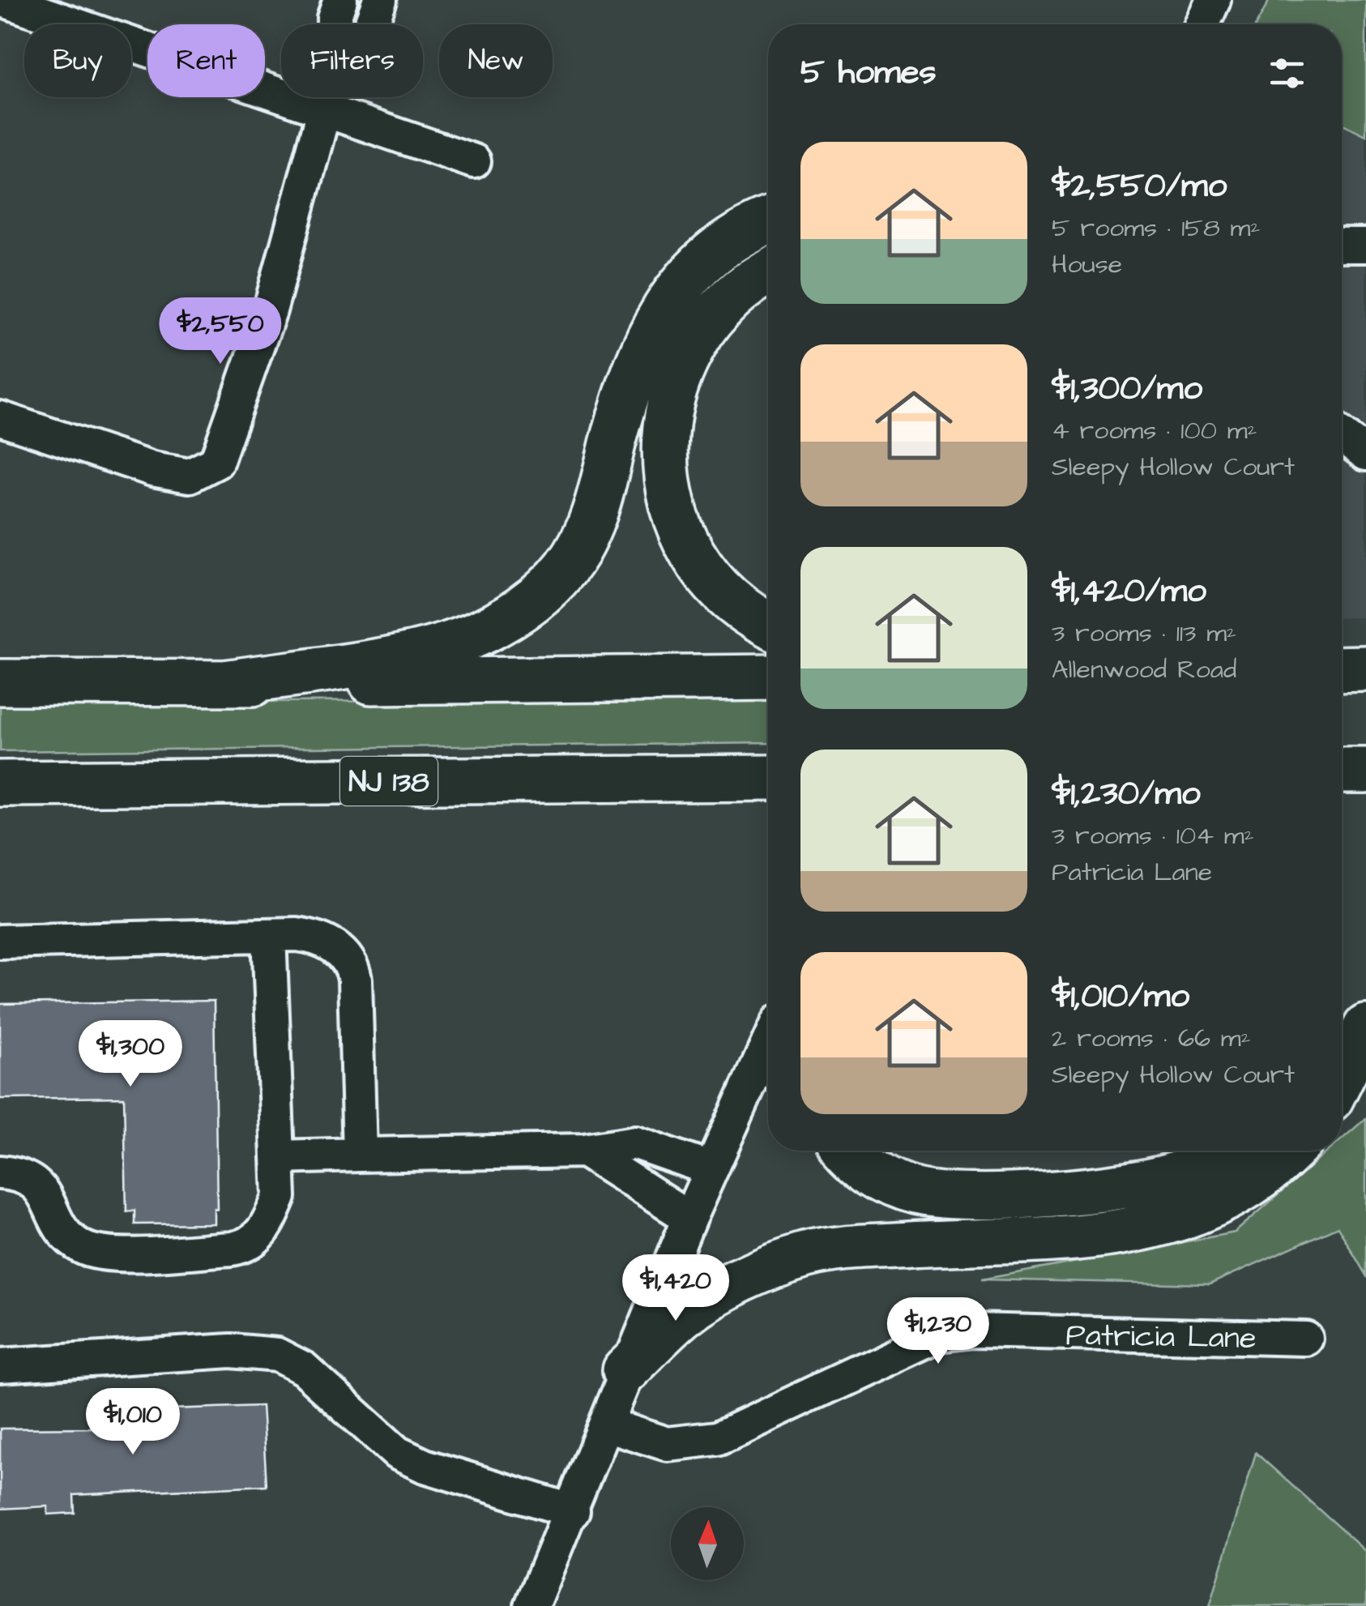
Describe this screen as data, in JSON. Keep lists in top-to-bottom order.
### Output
{
  "streets": {
    "highway": ["NJ 138"],
    "street": ["Patricia Lane"]
  },
  "north": "top",
  "page": {
    "chip": [
      "Buy",
      "Rent",
      "Filters",
      "New"
    ],
    "heading": "5 homes",
    "list": [
      {
        "name": "$2,550/mo",
        "note": "5 rooms · 158 m² · House"
      },
      {
        "name": "$1,300/mo",
        "note": "4 rooms · 100 m² · Sleepy Hollow Court"
      },
      {
        "name": "$1,420/mo",
        "note": "3 rooms · 113 m² · Allenwood Road"
      },
      {
        "name": "$1,230/mo",
        "note": "3 rooms · 104 m² · Patricia Lane"
      },
      {
        "name": "$1,010/mo",
        "note": "2 rooms · 66 m² · Sleepy Hollow Court"
      }
    ],
    "price": [
      "$2,550",
      "$1,300",
      "$1,420",
      "$1,230",
      "$1,010"
    ]
  }
}
